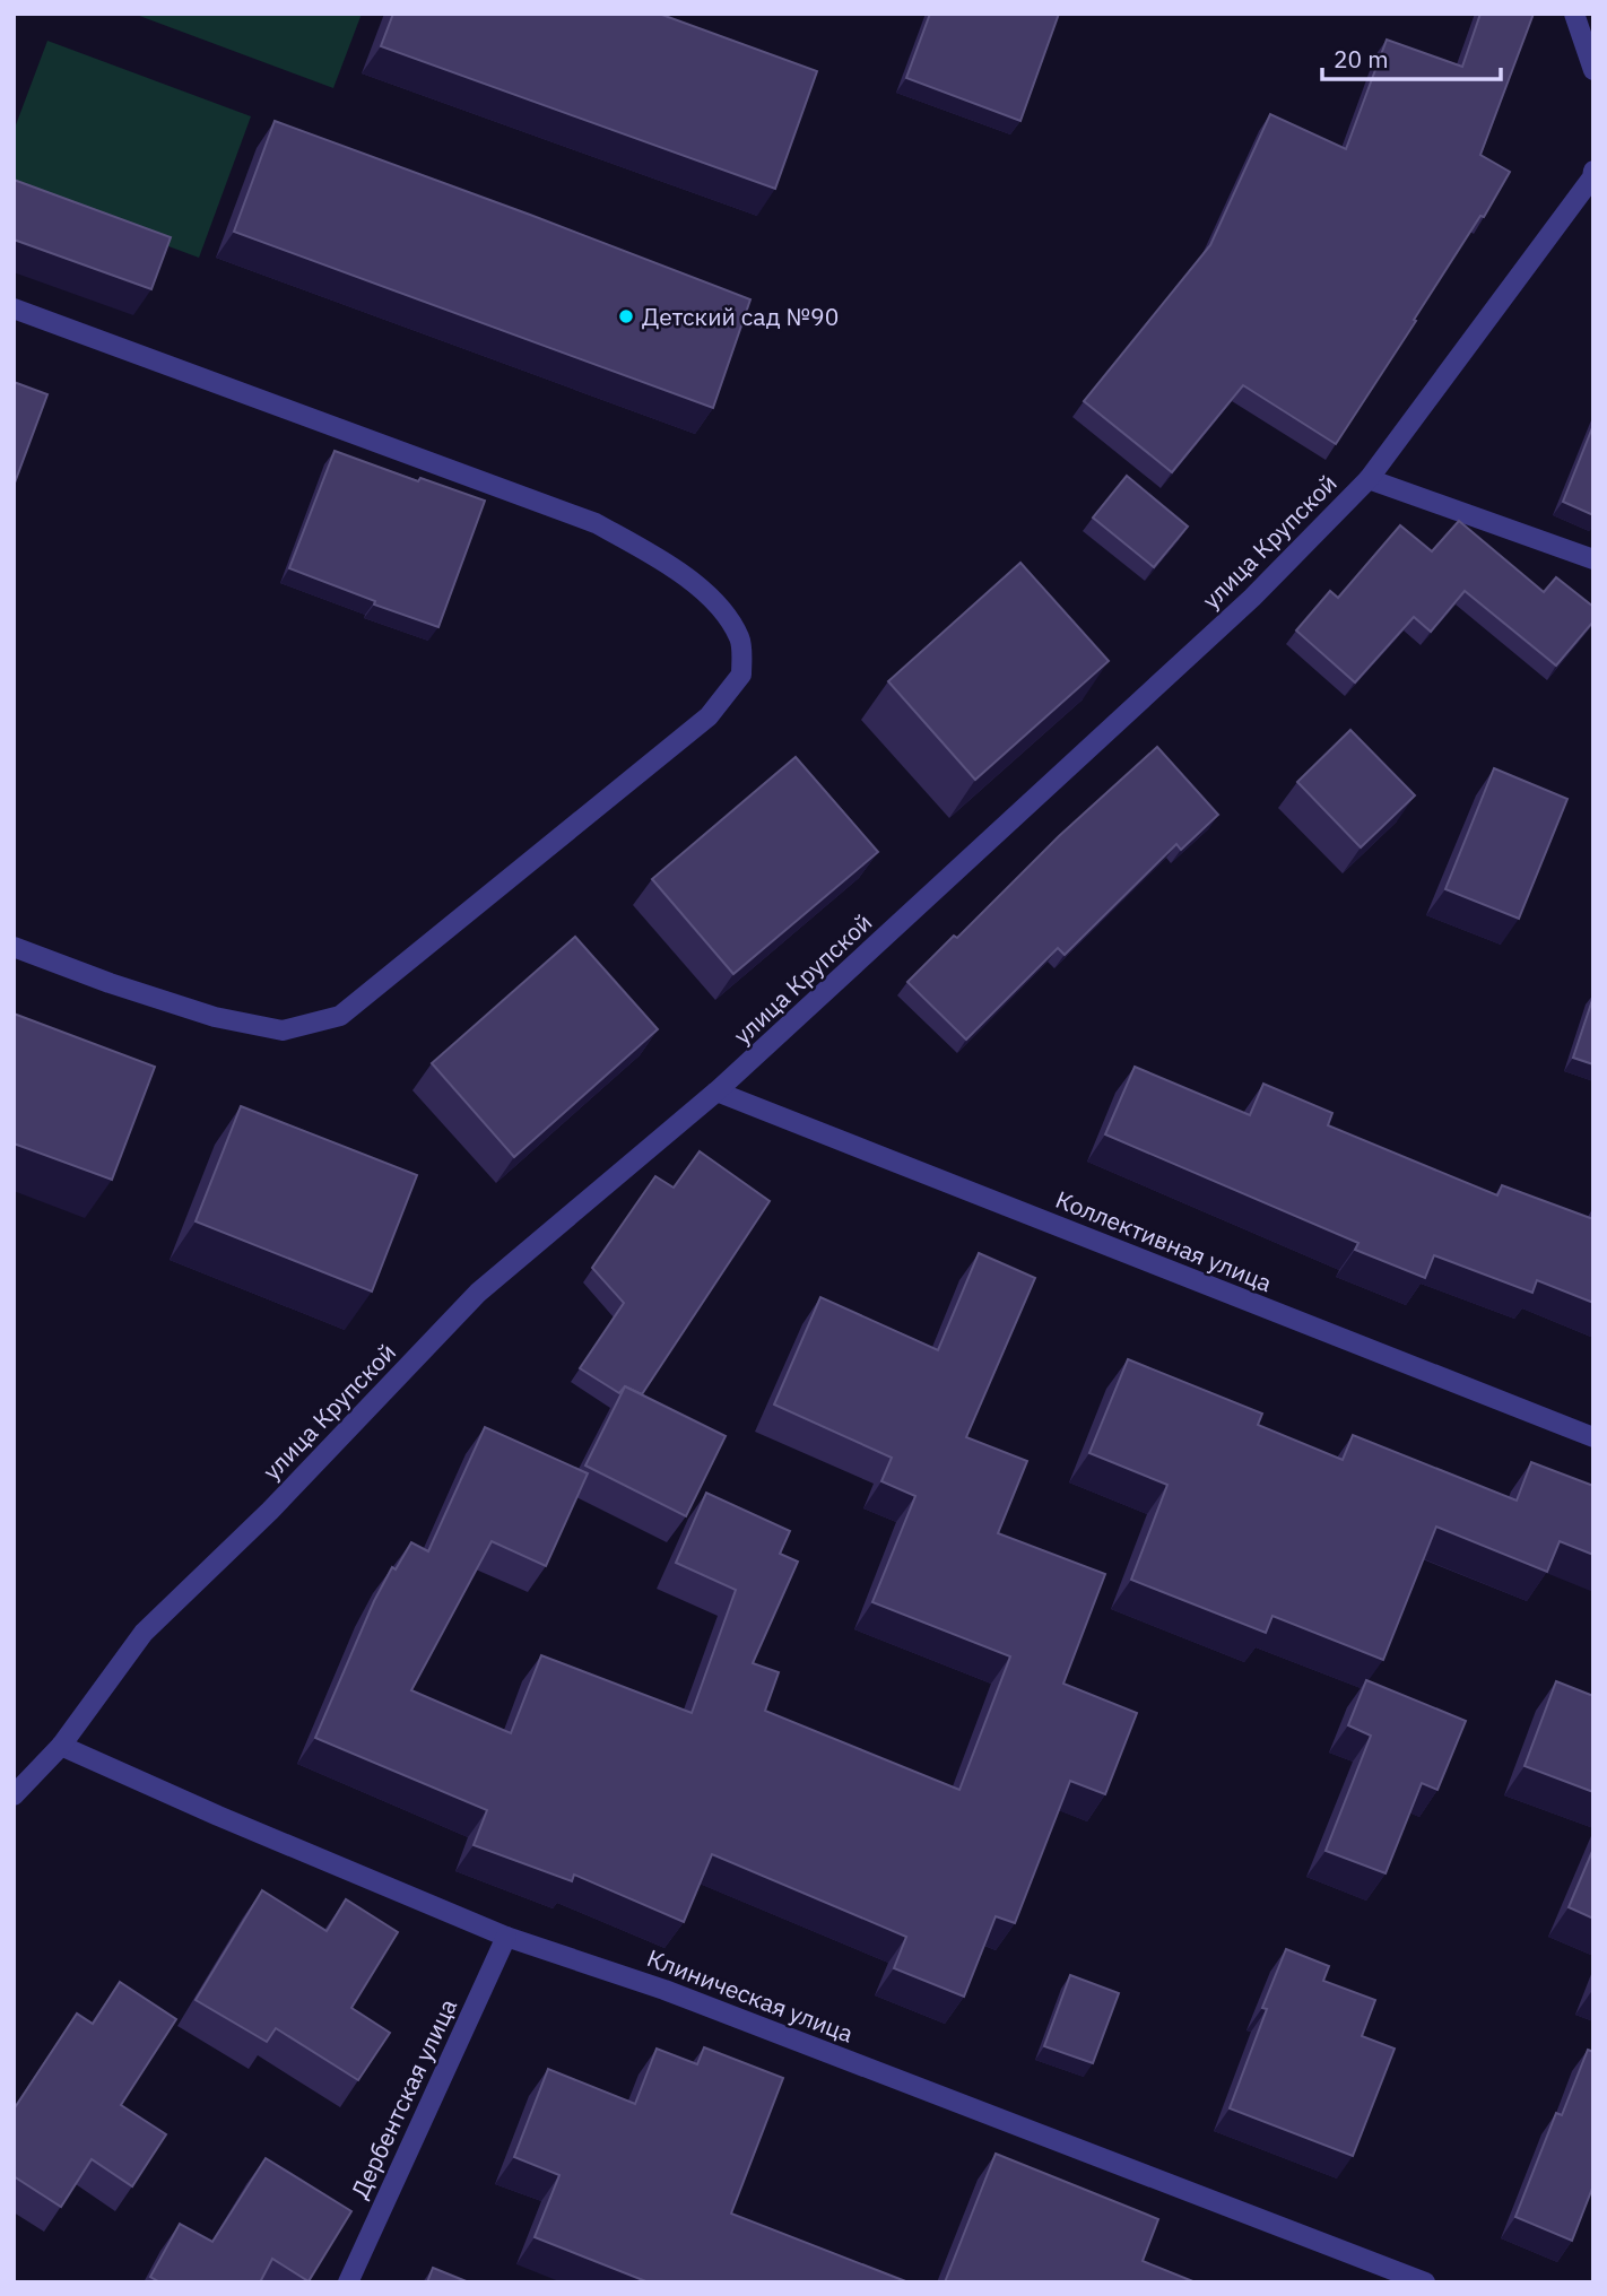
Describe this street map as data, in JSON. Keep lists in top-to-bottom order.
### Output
{
  "streets": {
    "street": [
      "улица Крупской",
      "Коллективная улица",
      "Клиническая улица",
      "Дербентская улица"
    ]
  },
  "crossings": [
    ["улица Крупской", "Коллективная улица"],
    ["улица Крупской", "Клиническая улица"],
    ["Клиническая улица", "Дербентская улица"]
  ],
  "places": ["Детский сад №90"],
  "scale_bar": "20 m"
}
